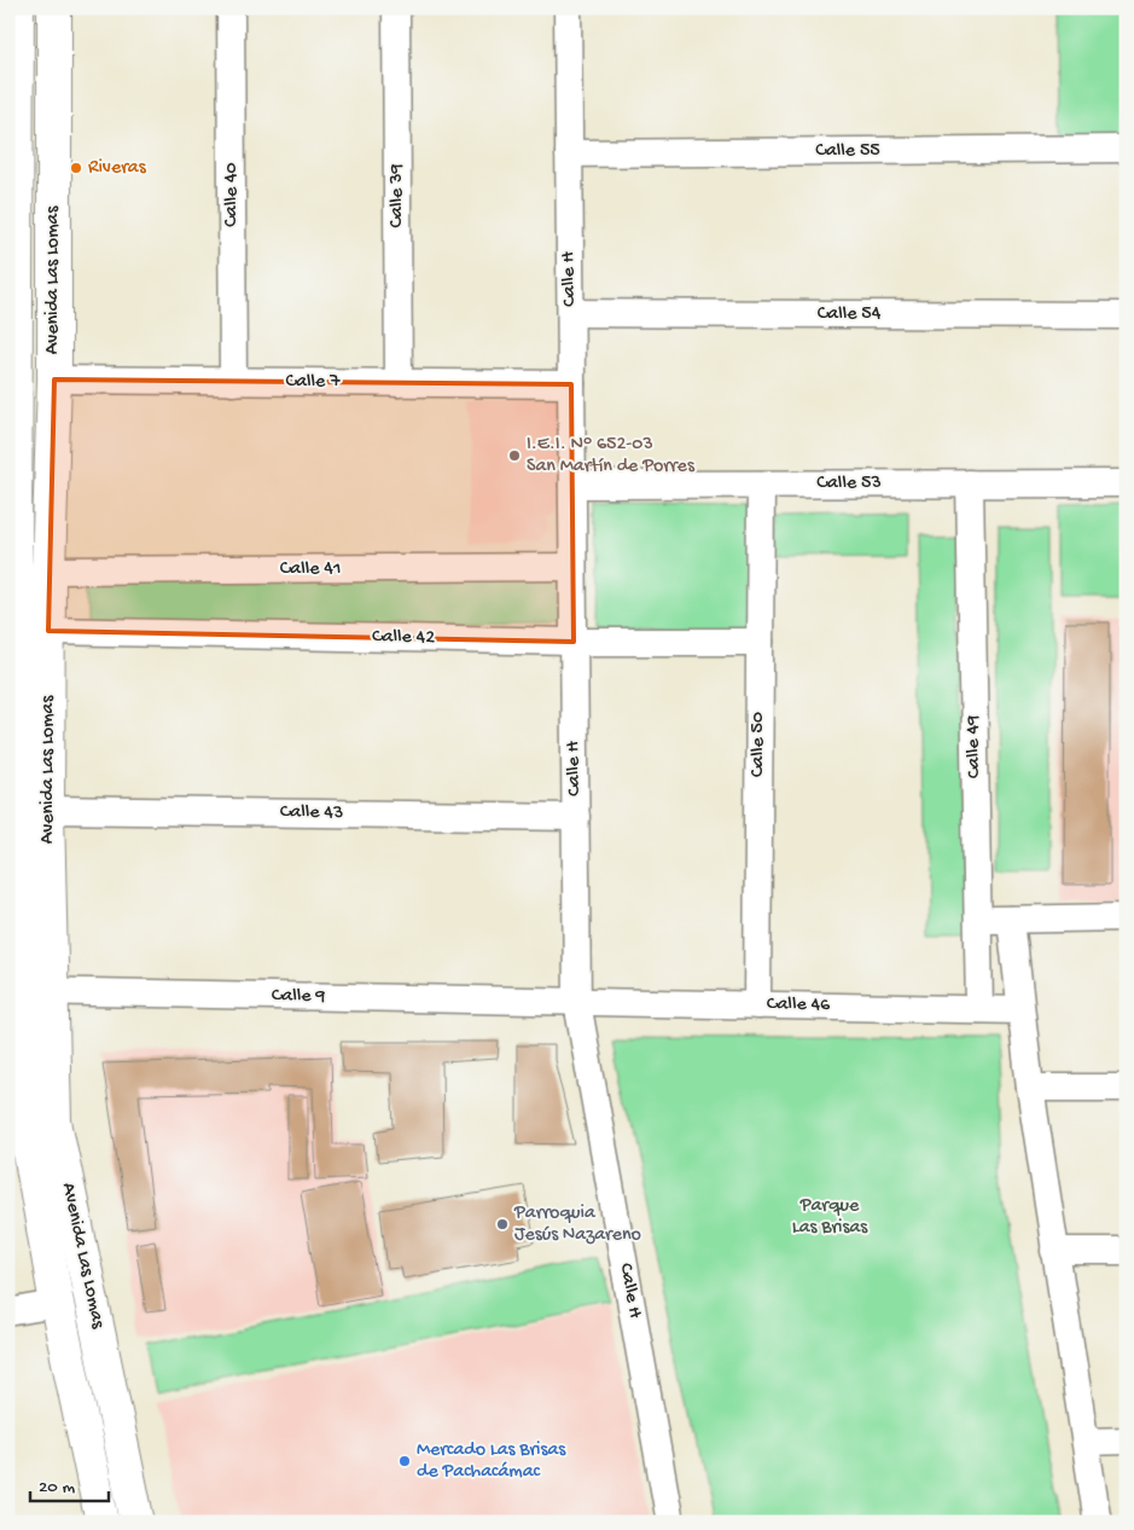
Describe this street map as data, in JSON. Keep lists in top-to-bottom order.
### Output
{
  "streets": {
    "street": [
      "Calle 55",
      "Calle 40",
      "Calle 39",
      "Calle H",
      "Avenida Las Lomas",
      "Calle 54",
      "Calle 7",
      "Calle 53",
      "Calle 41",
      "Calle 42",
      "Calle 50",
      "Calle 49",
      "Calle 43",
      "Calle 9",
      "Calle 46"
    ]
  },
  "crossings": [
    ["Calle 55", "Calle H"],
    ["Calle 40", "Calle 7"],
    ["Calle 39", "Calle 7"],
    ["Calle H", "Calle 54"],
    ["Calle H", "Calle 7"],
    ["Calle H", "Calle 53"],
    ["Calle H", "Calle 41"],
    ["Calle H", "Calle 42"],
    ["Calle H", "Calle 43"],
    ["Calle H", "Calle 9"],
    ["Calle H", "Calle 46"],
    ["Avenida Las Lomas", "Calle 7"],
    ["Avenida Las Lomas", "Calle 41"],
    ["Avenida Las Lomas", "Calle 42"],
    ["Avenida Las Lomas", "Calle 43"],
    ["Avenida Las Lomas", "Calle 9"],
    ["Calle 53", "Calle 50"],
    ["Calle 53", "Calle 49"],
    ["Calle 42", "Calle 50"],
    ["Calle 50", "Calle 46"],
    ["Calle 49", "Calle 46"],
    ["Calle 9", "Calle 46"]
  ],
  "parks": ["Parque Las Brisas"],
  "places": [
    "Riveras",
    "I.E.I. N° 652-03 San Martín de Porres",
    "Parroquia Jesús Nazareno",
    "Mercado Las Brisas de Pachacámac"
  ],
  "scale_bar": "20 m"
}
